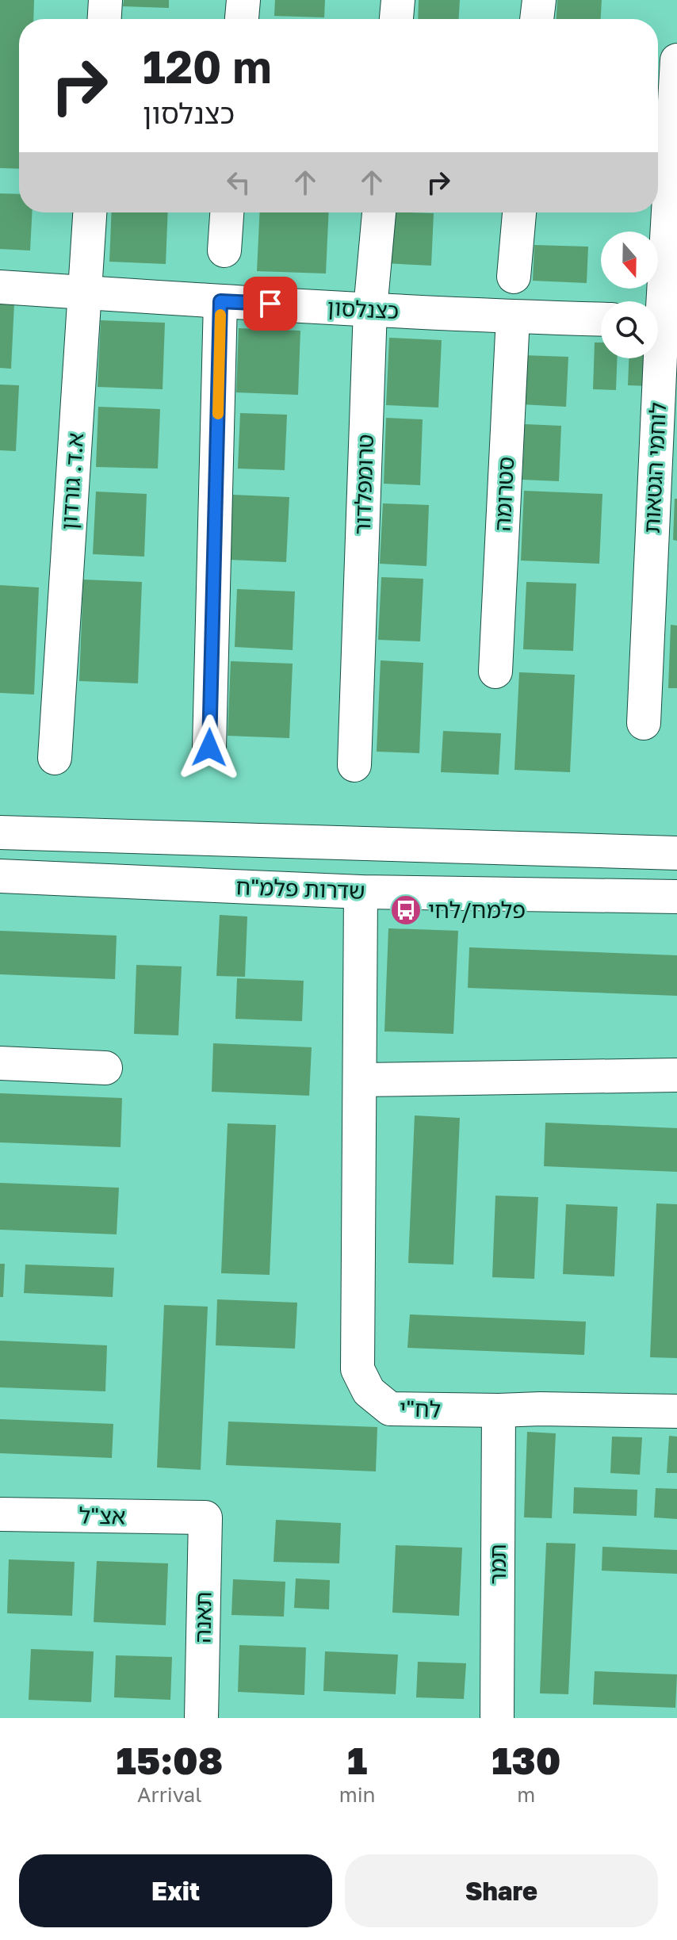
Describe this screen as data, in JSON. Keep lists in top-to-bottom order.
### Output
{
  "streets": {
    "street": [
      "כצנלסון",
      "לוחמי הגטאות",
      "א.ד. גורדון",
      "טרומפלדור",
      "סטרומה",
      "שדרות פלמ\"ח",
      "לח\"י",
      "אצ\"ל",
      "תמר",
      "תאנה"
    ]
  },
  "crossings": [
    ["כצנלסון", "א.ד. גורדון"],
    ["כצנלסון", "טרומפלדור"],
    ["כצנלסון", "סטרומה"],
    ["שדרות פלמ\"ח", "לח\"י"],
    ["לח\"י", "תמר"],
    ["אצ\"ל", "תאנה"]
  ],
  "places": {
    "bus stop": ["פלמח/לחי"]
  },
  "north": "bottom",
  "page": {
    "turn": ["120 m", "כצנלסון"],
    "eta": [
      "15:08",
      "Arrival",
      "1",
      "min",
      "130",
      "m"
    ],
    "buttons": ["Exit", "Share"]
  }
}
